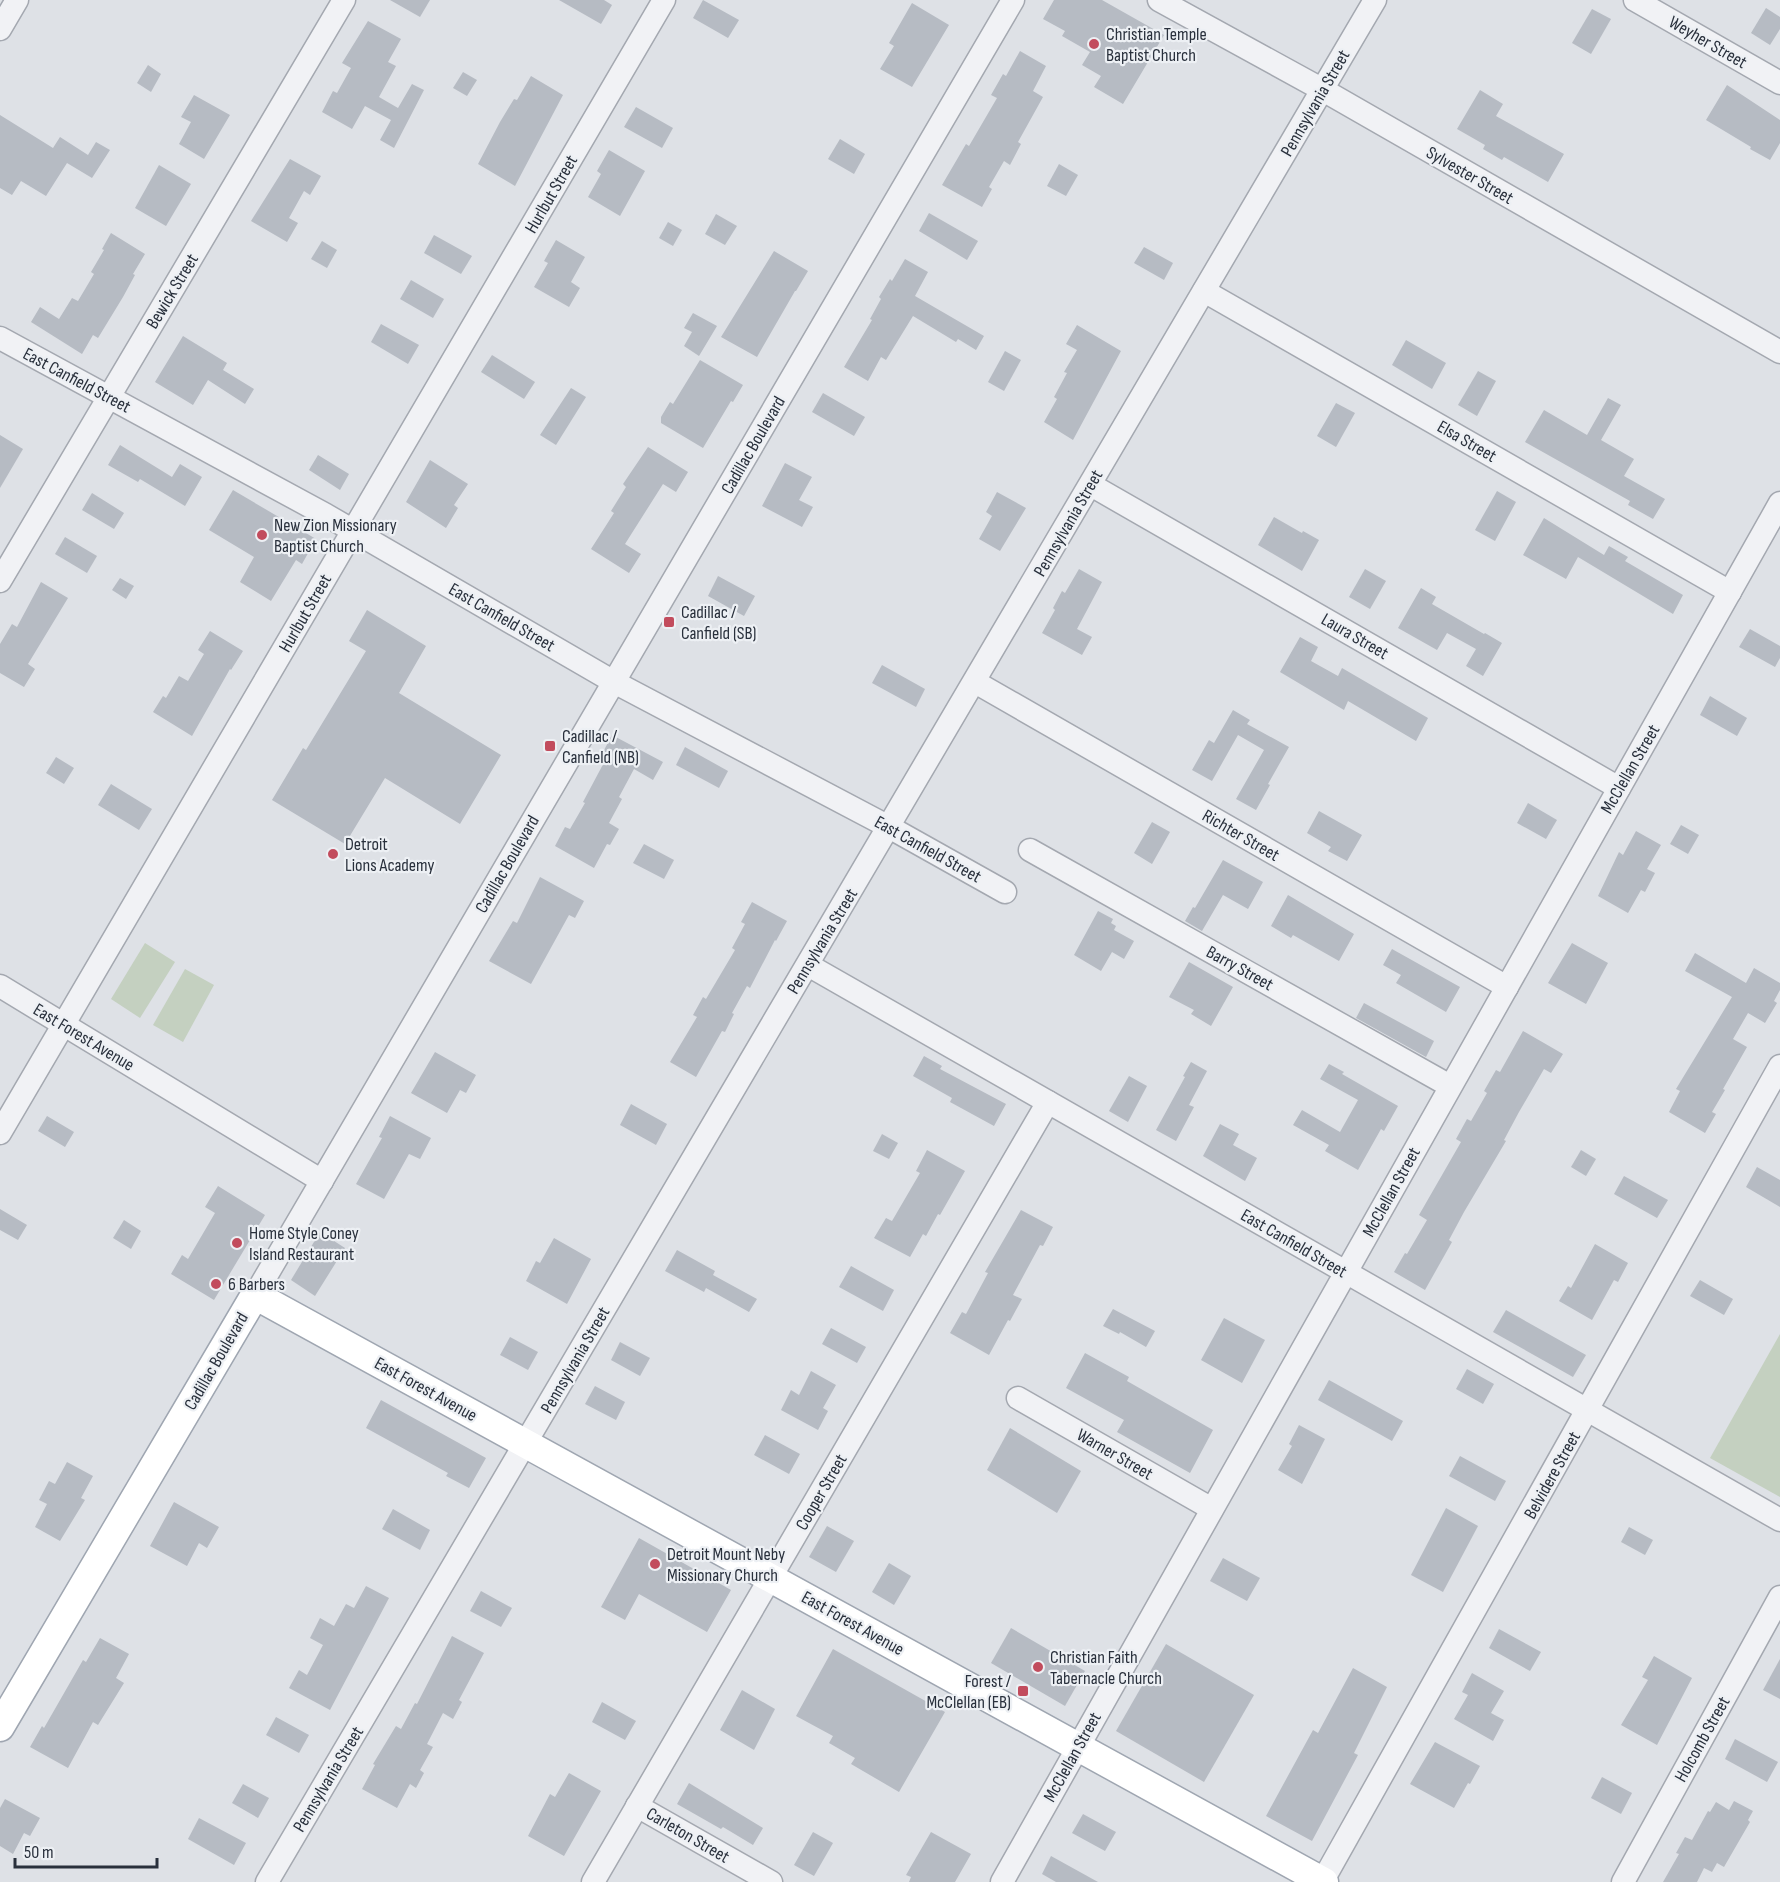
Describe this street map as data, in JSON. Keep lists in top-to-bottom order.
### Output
{
  "streets": {
    "main road": ["Cadillac Boulevard", "East Forest Avenue"],
    "street": [
      "Weyher Street",
      "Pennsylvania Street",
      "Sylvester Street",
      "Hurlbut Street",
      "Bewick Street",
      "East Canfield Street",
      "Elsa Street",
      "Laura Street",
      "McClellan Street",
      "Richter Street",
      "Barry Street",
      "Warner Street",
      "Belvidere Street",
      "Cooper Street",
      "Holcomb Street",
      "Carleton Street"
    ]
  },
  "crossings": [
    ["Pennsylvania Street", "Sylvester Street"],
    ["Pennsylvania Street", "East Canfield Street"],
    ["Pennsylvania Street", "Elsa Street"],
    ["Pennsylvania Street", "Laura Street"],
    ["Pennsylvania Street", "Richter Street"],
    ["Pennsylvania Street", "East Forest Avenue"],
    ["Hurlbut Street", "East Canfield Street"],
    ["Hurlbut Street", "East Forest Avenue"],
    ["Bewick Street", "East Canfield Street"],
    ["East Canfield Street", "Cadillac Boulevard"],
    ["East Canfield Street", "McClellan Street"],
    ["East Canfield Street", "Belvidere Street"],
    ["East Canfield Street", "Cooper Street"],
    ["Elsa Street", "McClellan Street"],
    ["Cadillac Boulevard", "East Forest Avenue"],
    ["Laura Street", "McClellan Street"],
    ["McClellan Street", "Richter Street"],
    ["McClellan Street", "Barry Street"],
    ["McClellan Street", "East Forest Avenue"],
    ["McClellan Street", "Warner Street"],
    ["East Forest Avenue", "Belvidere Street"],
    ["East Forest Avenue", "Cooper Street"],
    ["Cooper Street", "Carleton Street"]
  ],
  "places": {
    "other": [
      "Christian Temple Baptist Church",
      "New Zion Missionary Baptist Church",
      "Detroit Lions Academy",
      "Home Style Coney Island Restaurant",
      "6 Barbers",
      "Detroit Mount Neby Missionary Church",
      "Christian Faith Tabernacle Church"
    ],
    "transit": ["Cadillac / Canfield (SB)", "Cadillac / Canfield (NB)", "Forest / McClellan (EB)"]
  },
  "scale_bar": "50 m"
}
